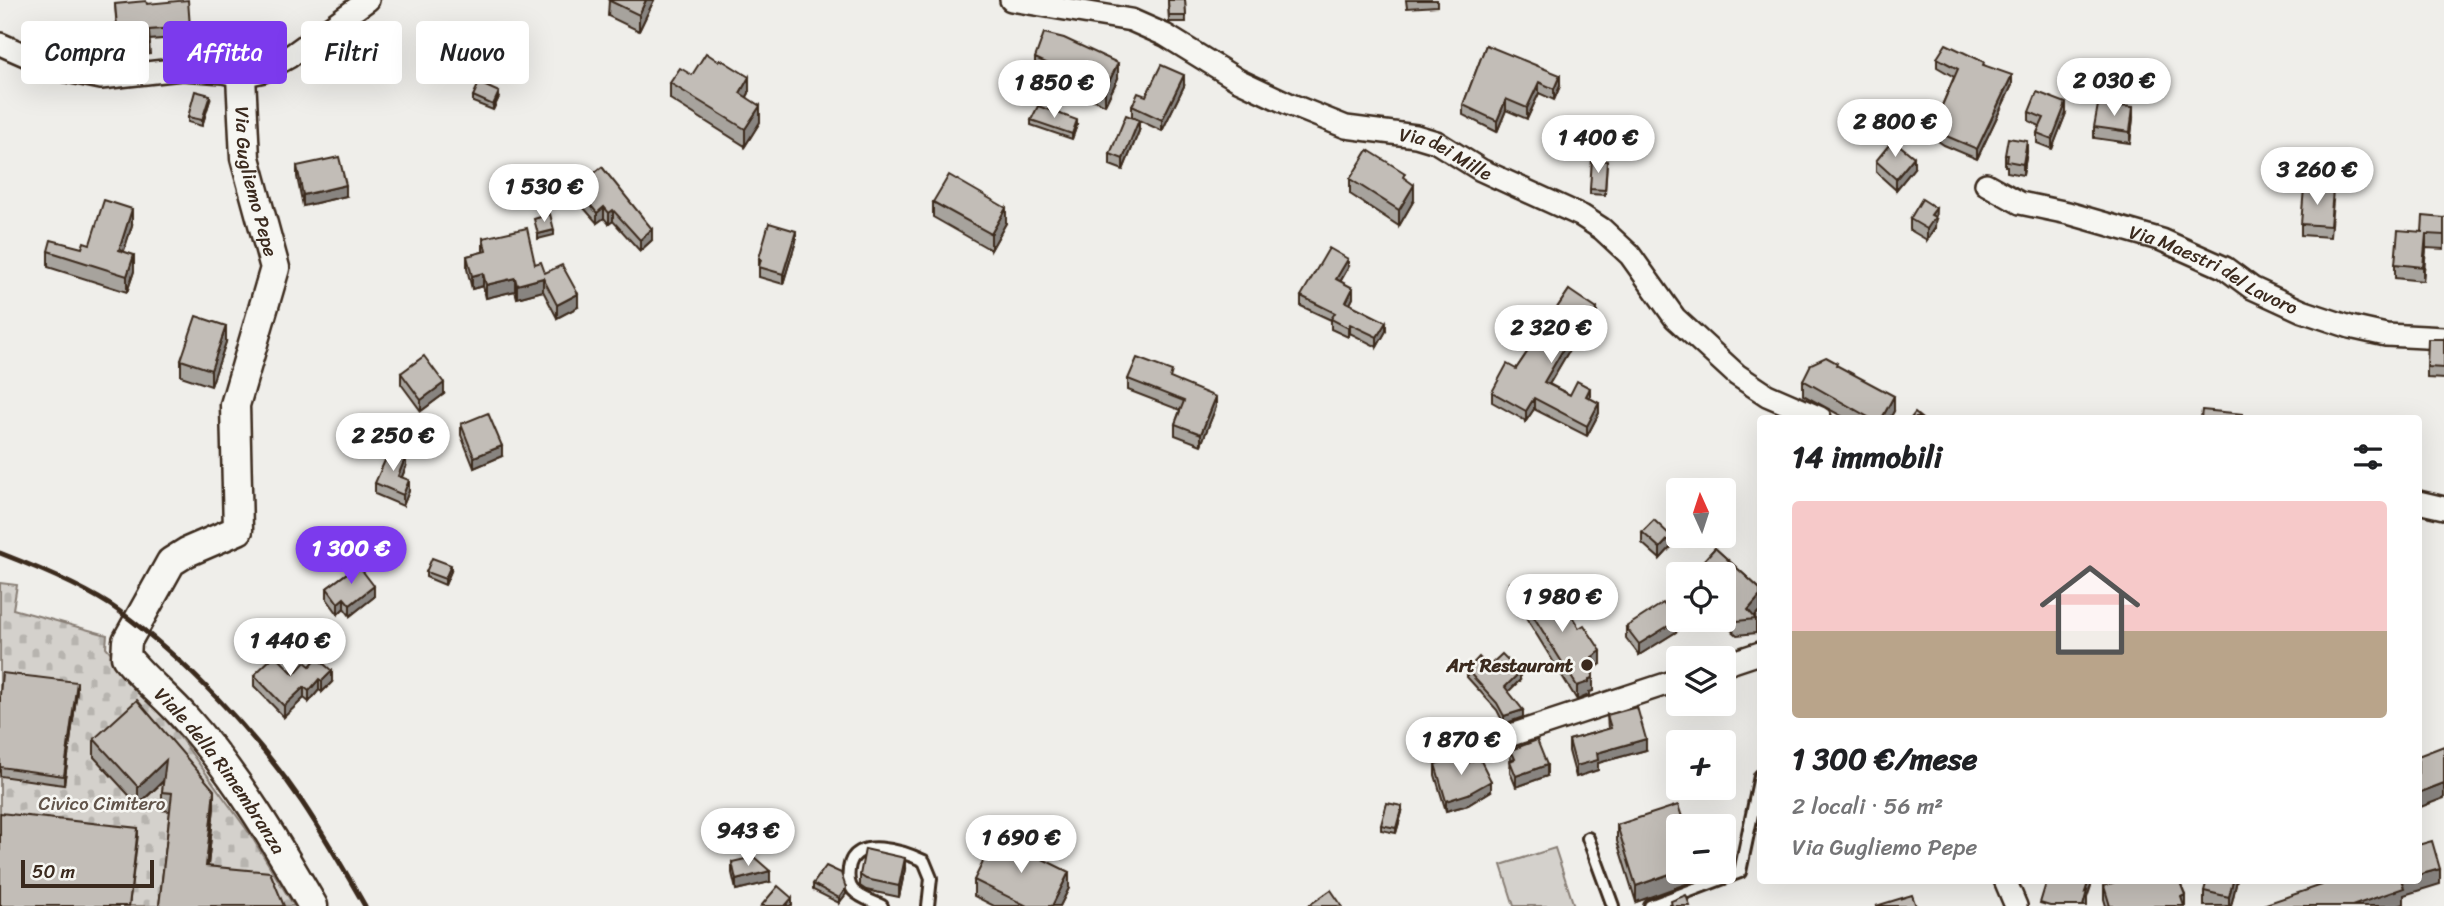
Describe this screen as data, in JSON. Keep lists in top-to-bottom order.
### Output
{
  "streets": {
    "street": [
      "Via dei Mille",
      "Via Gugliemo Pepe",
      "Via Maestri del Lavoro",
      "Viale della Rimembranza"
    ]
  },
  "crossings": [
    ["Via Gugliemo Pepe", "Viale della Rimembranza"]
  ],
  "parks": ["Civico Cimitero"],
  "places": ["Art Restaurant"],
  "scale_bar": "50 m",
  "north": "top",
  "page": {
    "chip": [
      "Compra",
      "Affitta",
      "Filtri",
      "Nuovo"
    ],
    "price": [
      "2 030 €",
      "1 850 €",
      "2 800 €",
      "1 400 €",
      "3 260 €",
      "1 530 €",
      "2 320 €",
      "2 250 €",
      "1 300 €",
      "1 980 €",
      "1 440 €",
      "1 870 €",
      "943 €",
      "1 690 €"
    ],
    "heading": "14 immobili",
    "map_buttons": ["+", "−"],
    "list": [
      {
        "name": "1 300 €/mese",
        "note": "2 locali · 56 m² · Via Gugliemo Pepe"
      }
    ],
    "scale": "50 m"
  }
}
